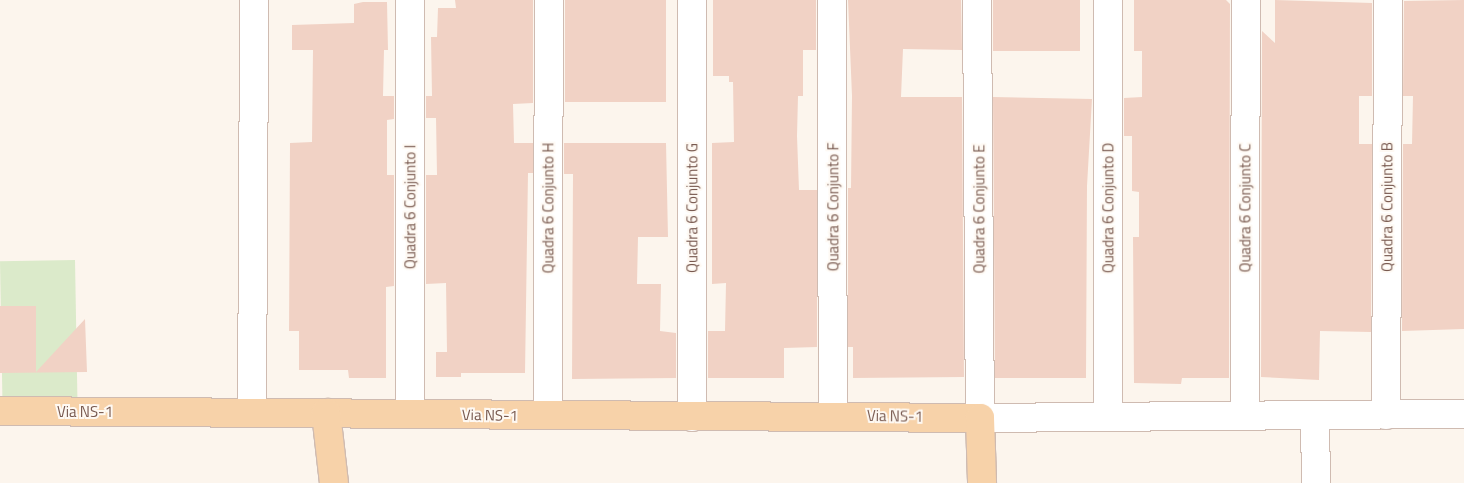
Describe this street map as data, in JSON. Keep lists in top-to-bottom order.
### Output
{
  "streets": {
    "main road": ["Via NS-1"],
    "street": [
      "Quadra 6 Conjunto I",
      "Quadra 6 Conjunto F",
      "Quadra 6 Conjunto B",
      "Quadra 6 Conjunto H",
      "Quadra 6 Conjunto G",
      "Quadra 6 Conjunto D",
      "Quadra 6 Conjunto C",
      "Quadra 6 Conjunto E"
    ]
  },
  "crossings": [
    ["Quadra 6 Conjunto I", "Via NS-1"],
    ["Quadra 6 Conjunto F", "Via NS-1"],
    ["Quadra 6 Conjunto H", "Via NS-1"],
    ["Quadra 6 Conjunto G", "Via NS-1"],
    ["Quadra 6 Conjunto E", "Via NS-1"]
  ]
}
